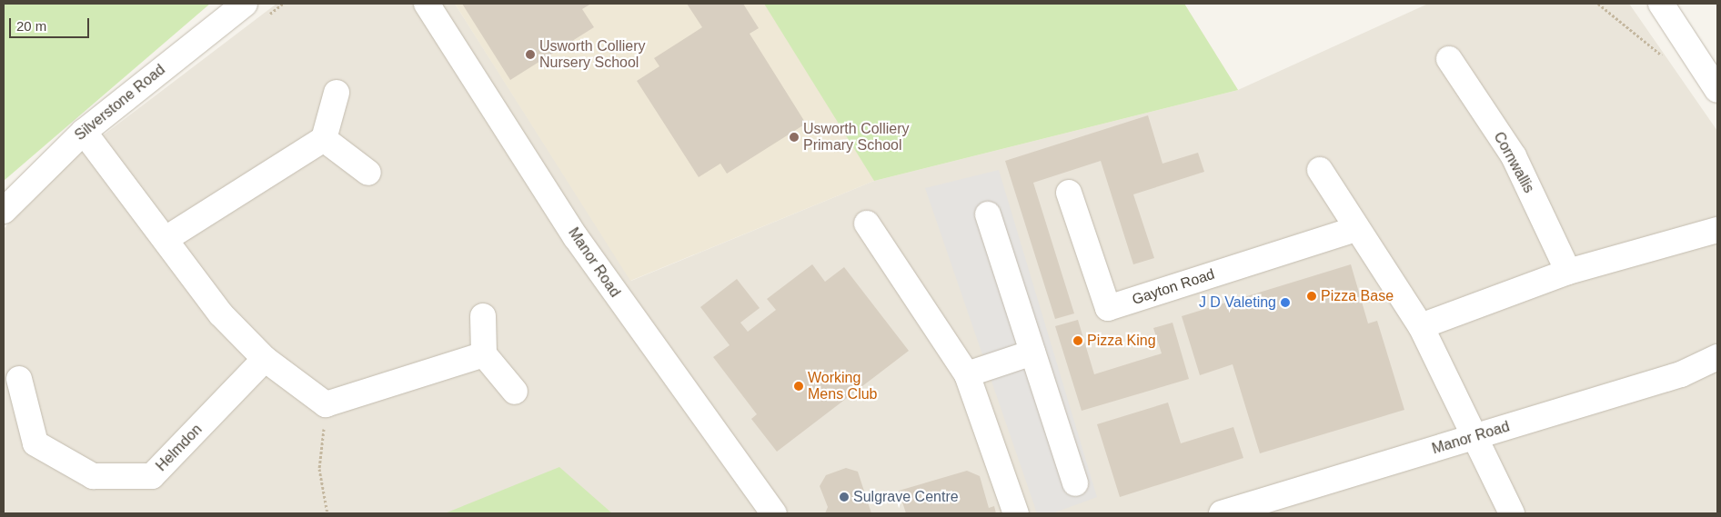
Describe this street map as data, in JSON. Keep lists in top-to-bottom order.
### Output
{
  "streets": {
    "street": [
      "Silverstone Road",
      "Cornwallis",
      "Manor Road",
      "Gayton Road",
      "Helmdon"
    ]
  },
  "places": [
    "Usworth Colliery Nursery School",
    "Usworth Colliery Primary School",
    "Pizza Base",
    "J D Valeting",
    "Pizza King",
    "Working Mens Club",
    "Sulgrave Centre"
  ],
  "scale_bar": "20 m"
}
